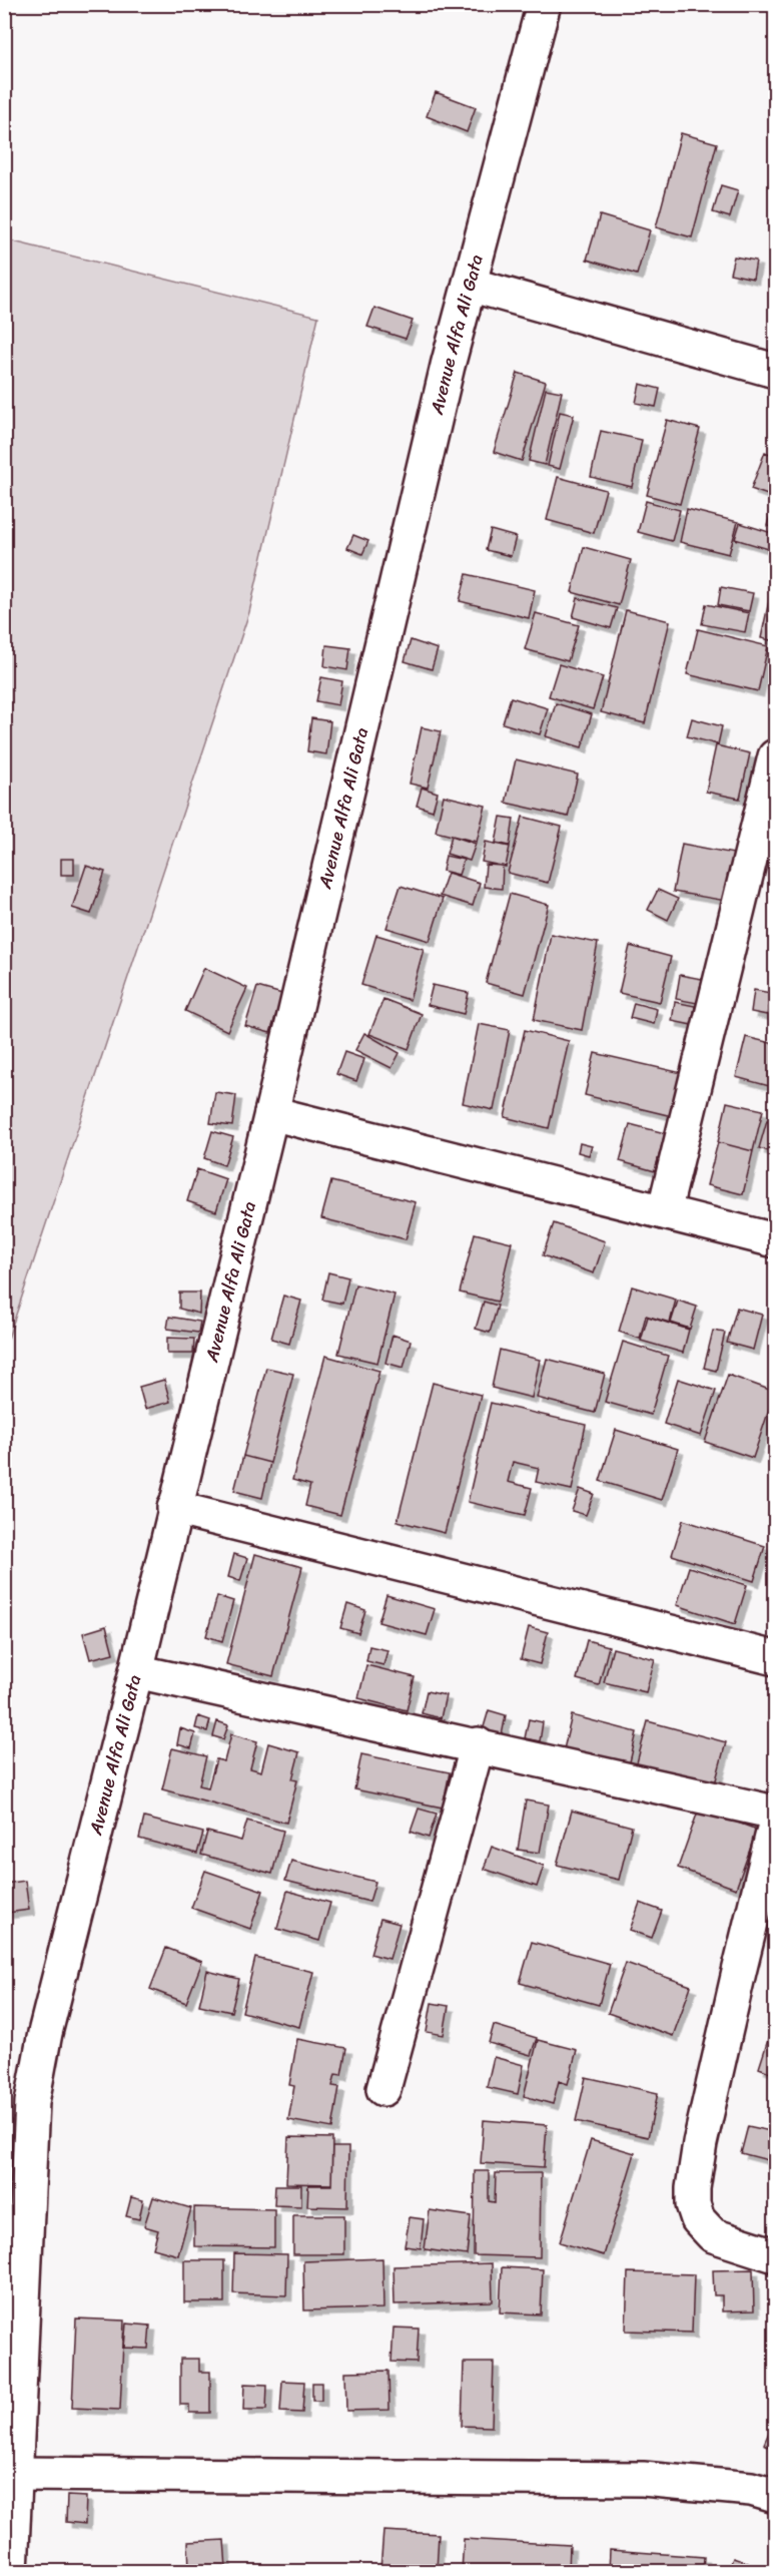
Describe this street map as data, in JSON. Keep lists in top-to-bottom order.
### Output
{
  "streets": {
    "street": ["Avenue Alfa Ali Gata"]
  }
}
